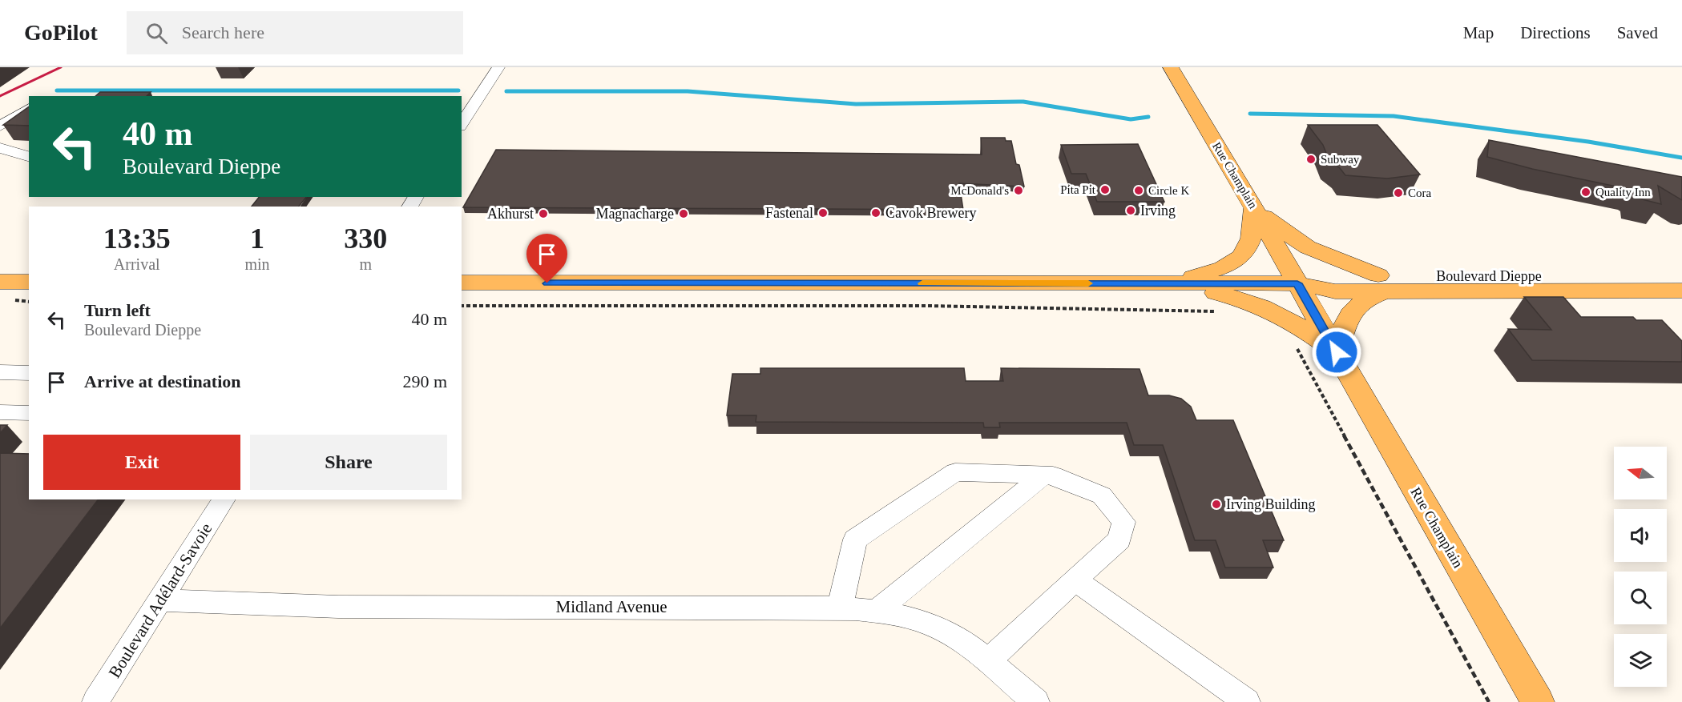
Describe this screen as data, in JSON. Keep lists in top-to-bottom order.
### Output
{
  "streets": {
    "main road": ["Rue Champlain", "Boulevard Dieppe"],
    "street": ["Boulevard Adélard-Savoie", "Midland Avenue"]
  },
  "crossings": [
    ["Rue Champlain", "Boulevard Dieppe"],
    ["Boulevard Adélard-Savoie", "Midland Avenue"]
  ],
  "places": [
    "Subway",
    "Pita Pit",
    "McDonald's",
    "Circle K",
    "Quality Inn",
    "Cora",
    "Irving",
    "Fastenal",
    "Cavok Brewery",
    "Akhurst",
    "Magnacharge",
    "Irving Building"
  ],
  "north": "left",
  "page": {
    "header": "GoPilot",
    "search": "Search here",
    "nav": ["Map", "Directions", "Saved"],
    "turn": ["40 m", "Boulevard Dieppe"],
    "eta": [
      "13:35",
      "Arrival",
      "1",
      "min",
      "330",
      "m"
    ],
    "list": [
      {
        "name": "Turn left",
        "note": "Boulevard Dieppe",
        "value": "40 m"
      },
      {
        "name": "Arrive at destination",
        "value": "290 m"
      }
    ],
    "buttons": ["Exit", "Share"]
  }
}
